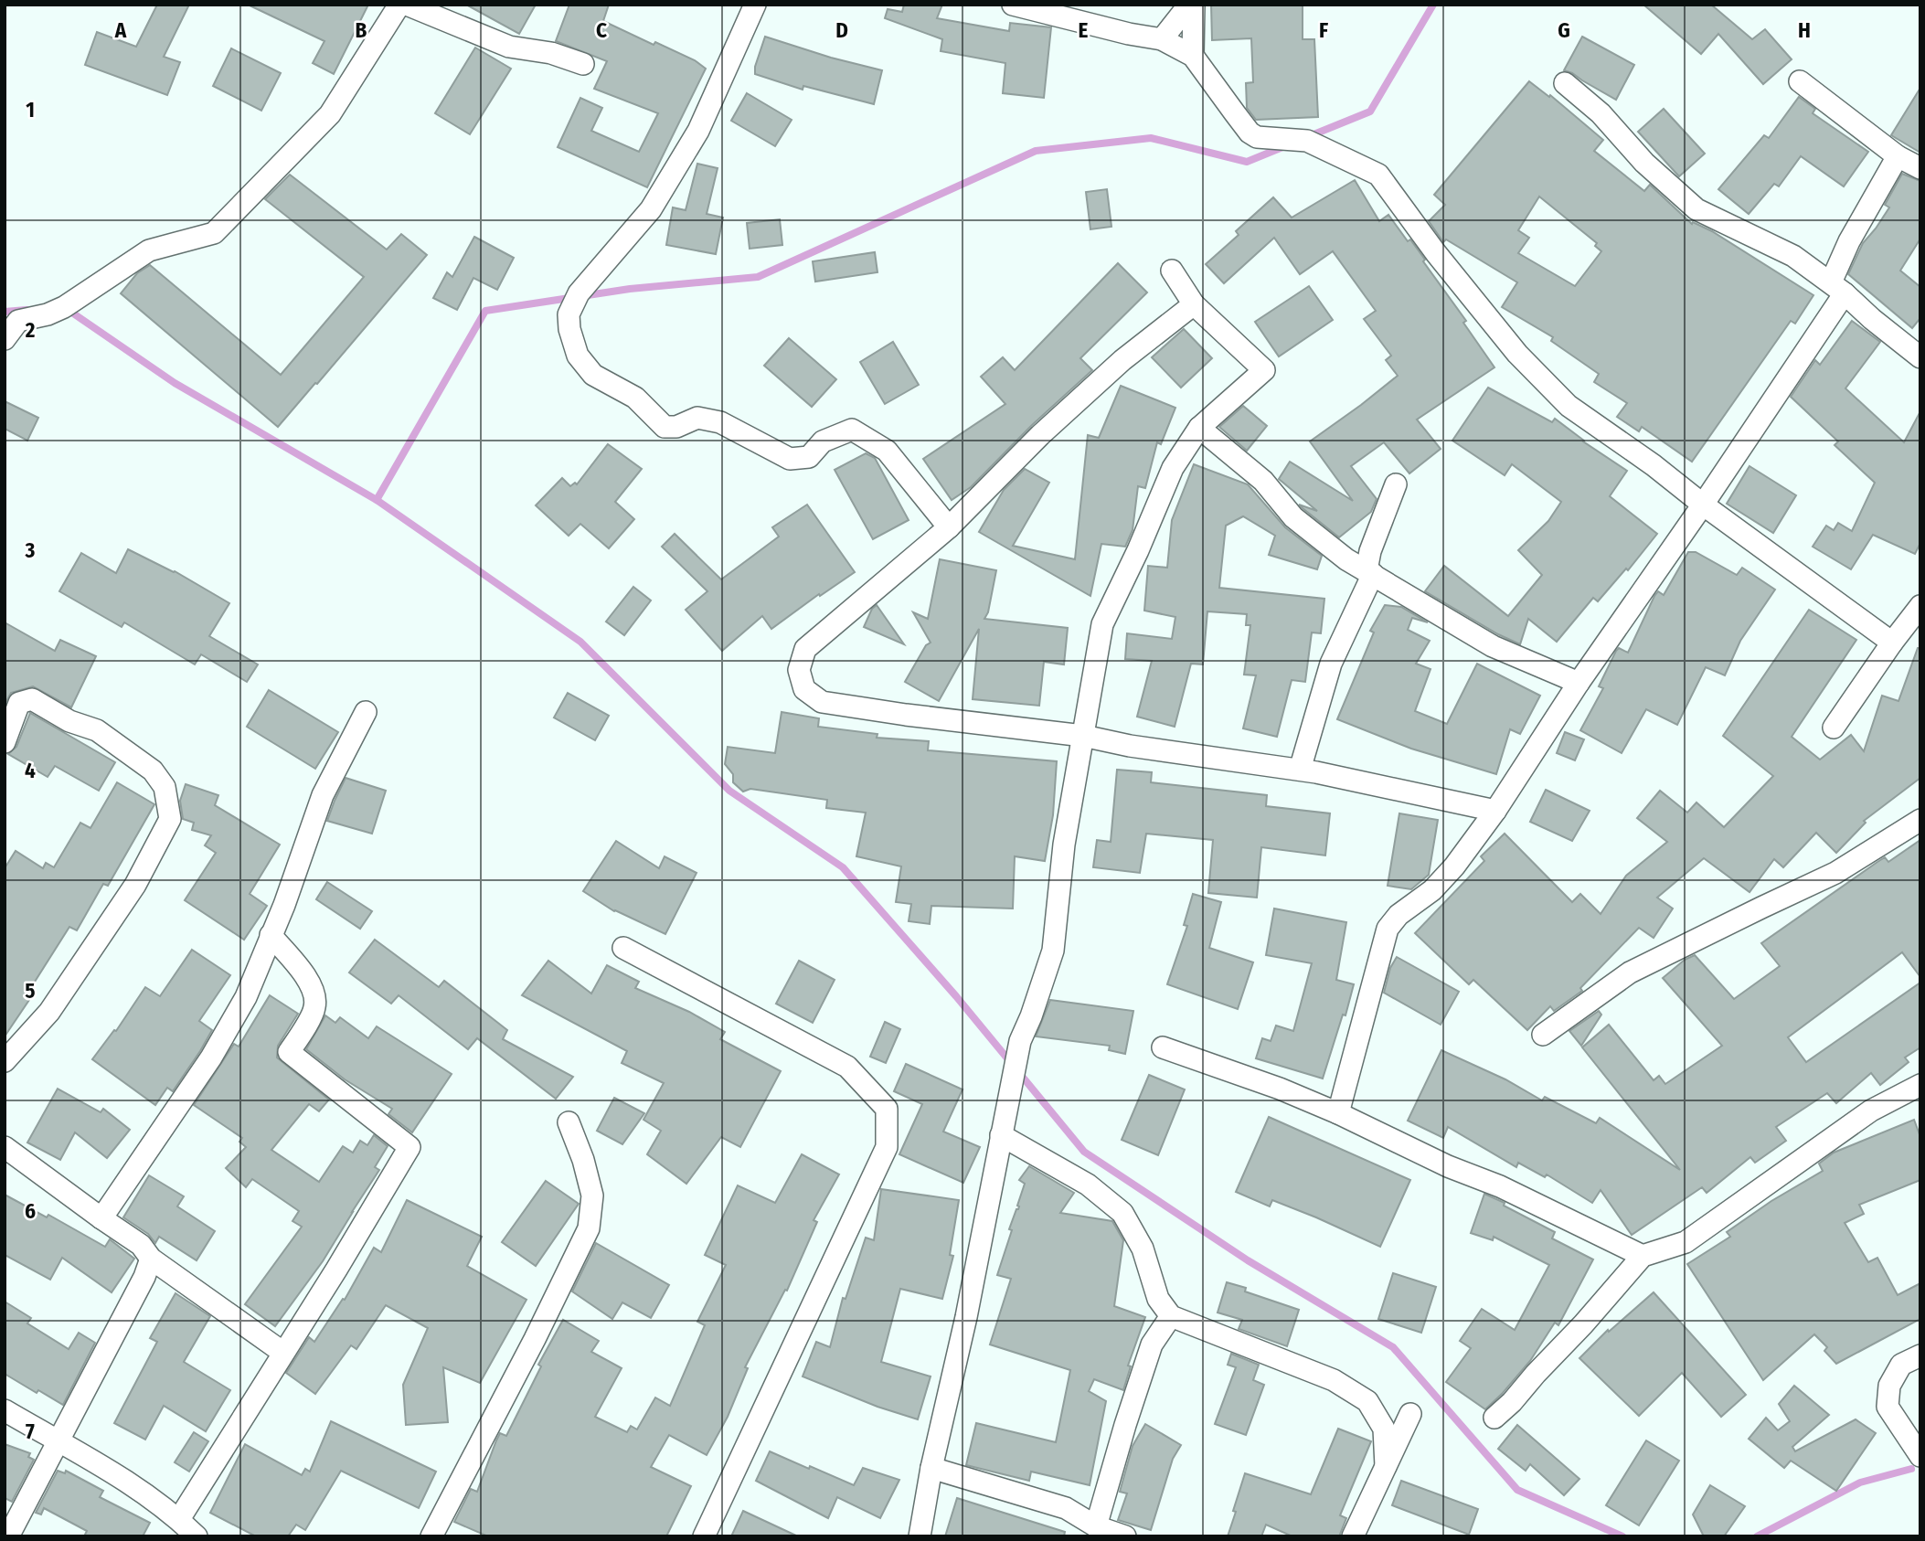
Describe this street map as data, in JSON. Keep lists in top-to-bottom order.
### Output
{
  "grid": {
    "columns": [
      "A",
      "B",
      "C",
      "D",
      "E",
      "F",
      "G",
      "H"
    ],
    "rows": [
      "1",
      "2",
      "3",
      "4",
      "5",
      "6",
      "7"
    ]
  }
}
